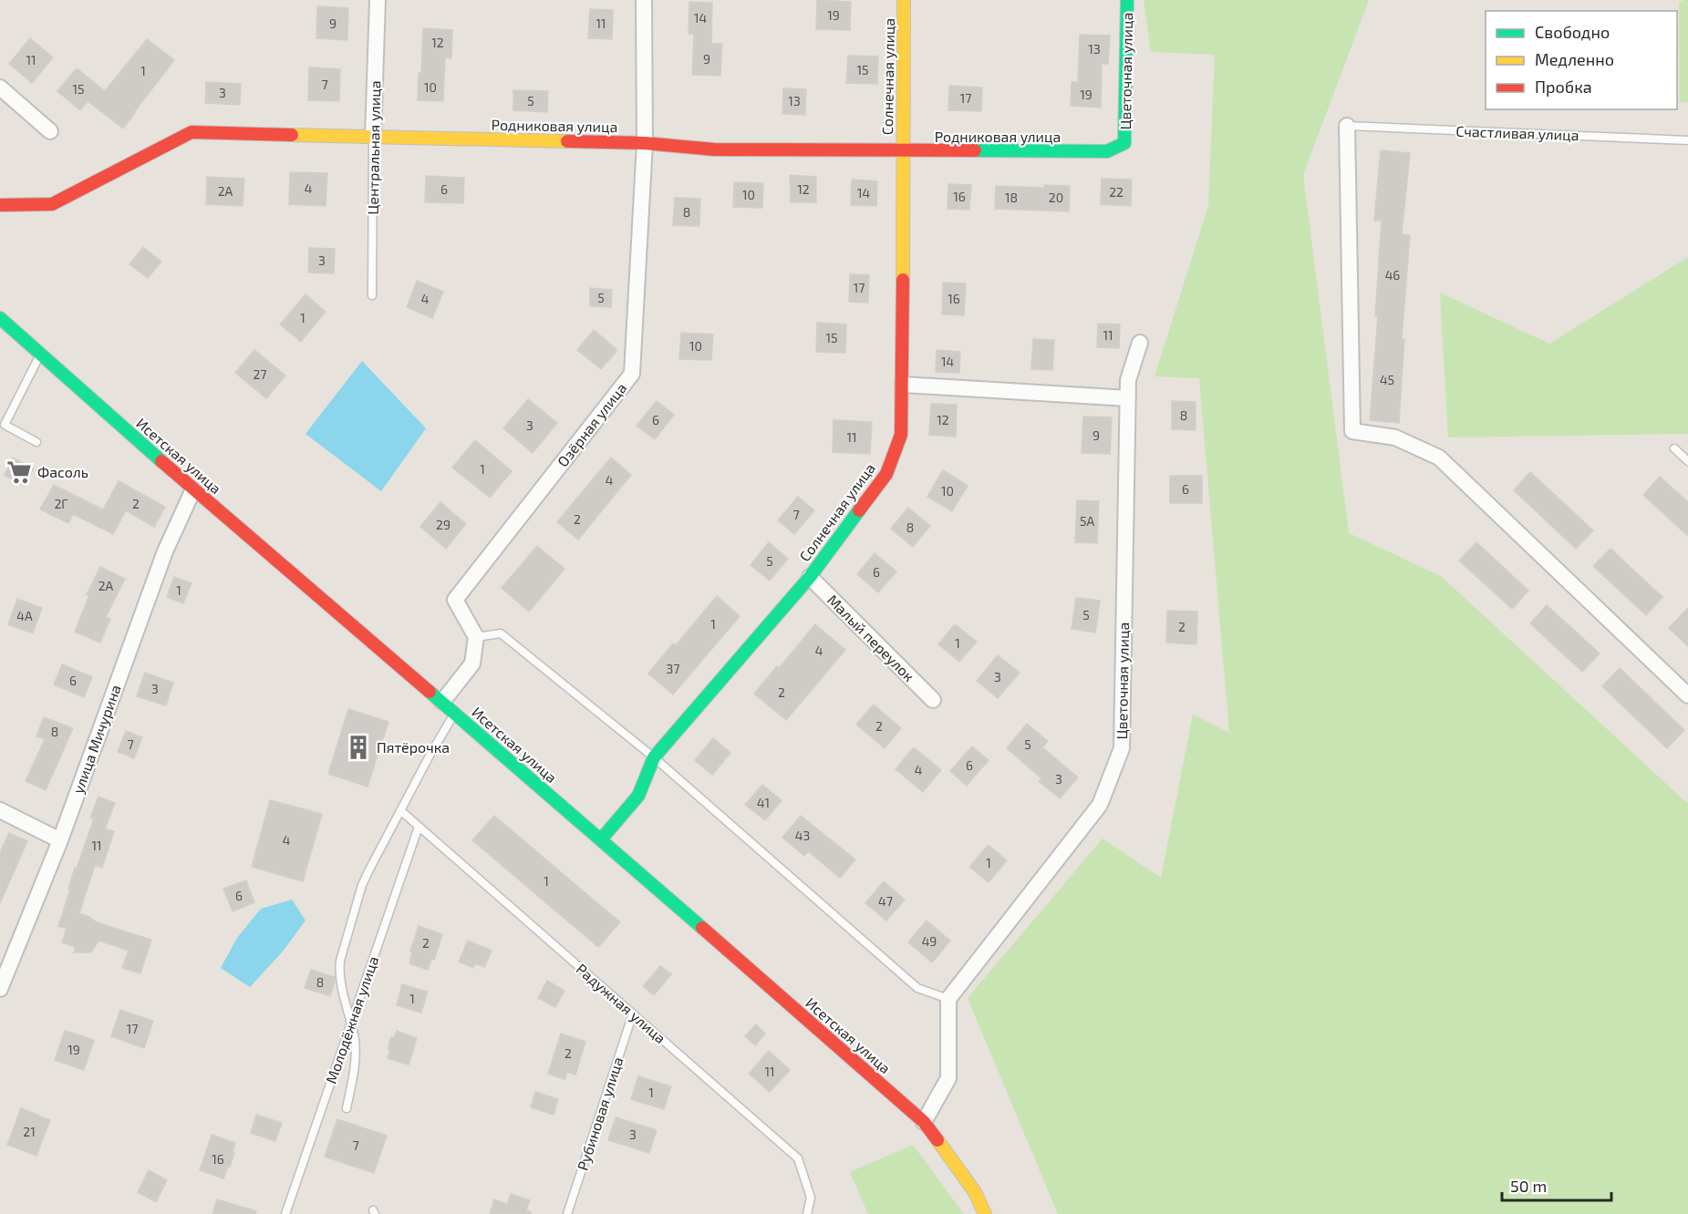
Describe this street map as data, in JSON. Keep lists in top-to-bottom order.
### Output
{
  "streets": {
    "street": [
      "Цветочная улица",
      "Солнечная улица",
      "Родниковая улица",
      "Центральная улица",
      "Озёрная улица",
      "Исетская улица",
      "Малый переулок",
      "улица Мичурина"
    ],
    "lane": [
      "Счастливая улица",
      "Радужная улица",
      "Молодёжная улица",
      "Рубиновая улица"
    ]
  },
  "crossings": [
    ["Цветочная улица", "Родниковая улица"],
    ["Солнечная улица", "Родниковая улица"],
    ["Солнечная улица", "Исетская улица"],
    ["Солнечная улица", "Малый переулок"],
    ["Родниковая улица", "Центральная улица"],
    ["Родниковая улица", "Озёрная улица"],
    ["Исетская улица", "улица Мичурина"],
    ["Радужная улица", "Молодёжная улица"],
    ["Радужная улица", "Рубиновая улица"]
  ],
  "places": {
    "supermarket": ["Фасоль"],
    "building": ["Пятёрочка"]
  },
  "house_numbers": [
    "19",
    "14",
    "9",
    "11",
    "12",
    "13",
    "9",
    "11",
    "15",
    "1",
    "7",
    "10",
    "15",
    "3",
    "19",
    "17",
    "5",
    "13",
    "4",
    "6",
    "12",
    "2А",
    "22",
    "14",
    "10",
    "16",
    "18",
    "20",
    "8",
    "3",
    "46",
    "17",
    "5",
    "4",
    "16",
    "1",
    "11",
    "15",
    "10",
    "14",
    "27",
    "45",
    "8",
    "6",
    "12",
    "3",
    "9",
    "11",
    "1",
    "4",
    "6",
    "10",
    "2Г",
    "2",
    "7",
    "2",
    "5А",
    "29",
    "8",
    "5",
    "6",
    "2А",
    "1",
    "5",
    "4А",
    "1",
    "2",
    "1",
    "4",
    "37",
    "3",
    "6",
    "3",
    "2",
    "2",
    "8",
    "7",
    "5",
    "6",
    "4",
    "3",
    "41",
    "43",
    "4",
    "11",
    "1",
    "1",
    "6",
    "47",
    "49",
    "2",
    "8",
    "1",
    "17",
    "19",
    "2",
    "11",
    "1",
    "21",
    "3",
    "7",
    "16"
  ],
  "legend": ["Свободно", "Медленно", "Пробка"],
  "scale_bar": "50 m"
}
